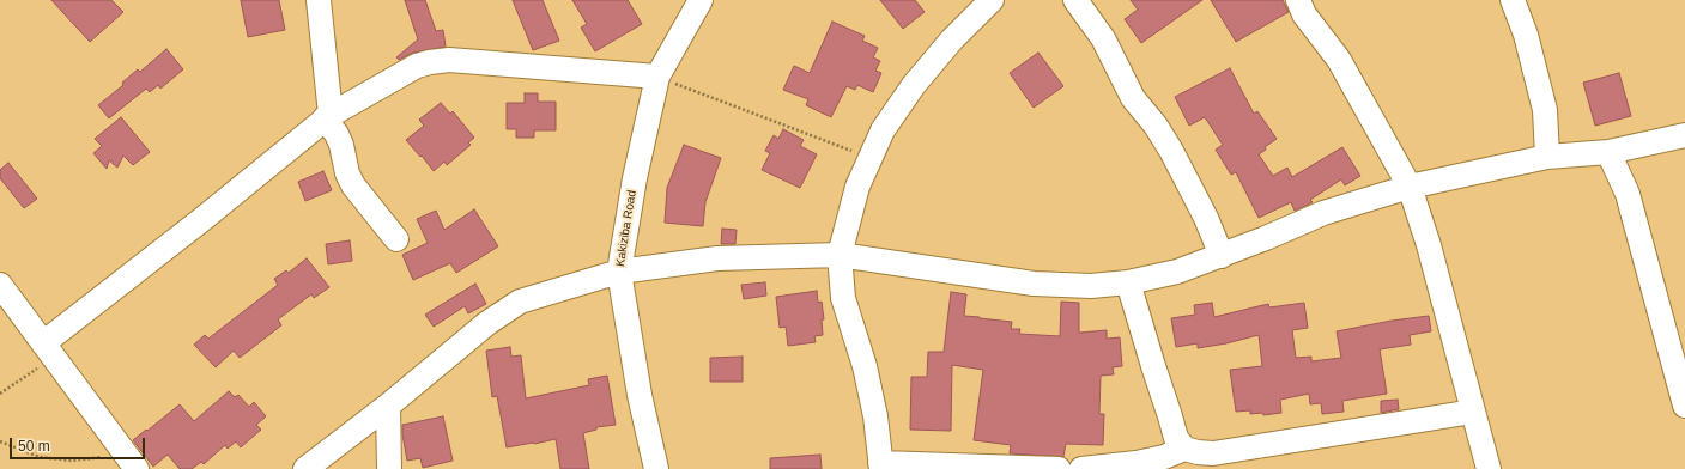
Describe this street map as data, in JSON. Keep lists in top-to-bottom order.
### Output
{
  "streets": {
    "street": ["Kakiziba Road"]
  },
  "scale_bar": "50 m"
}
